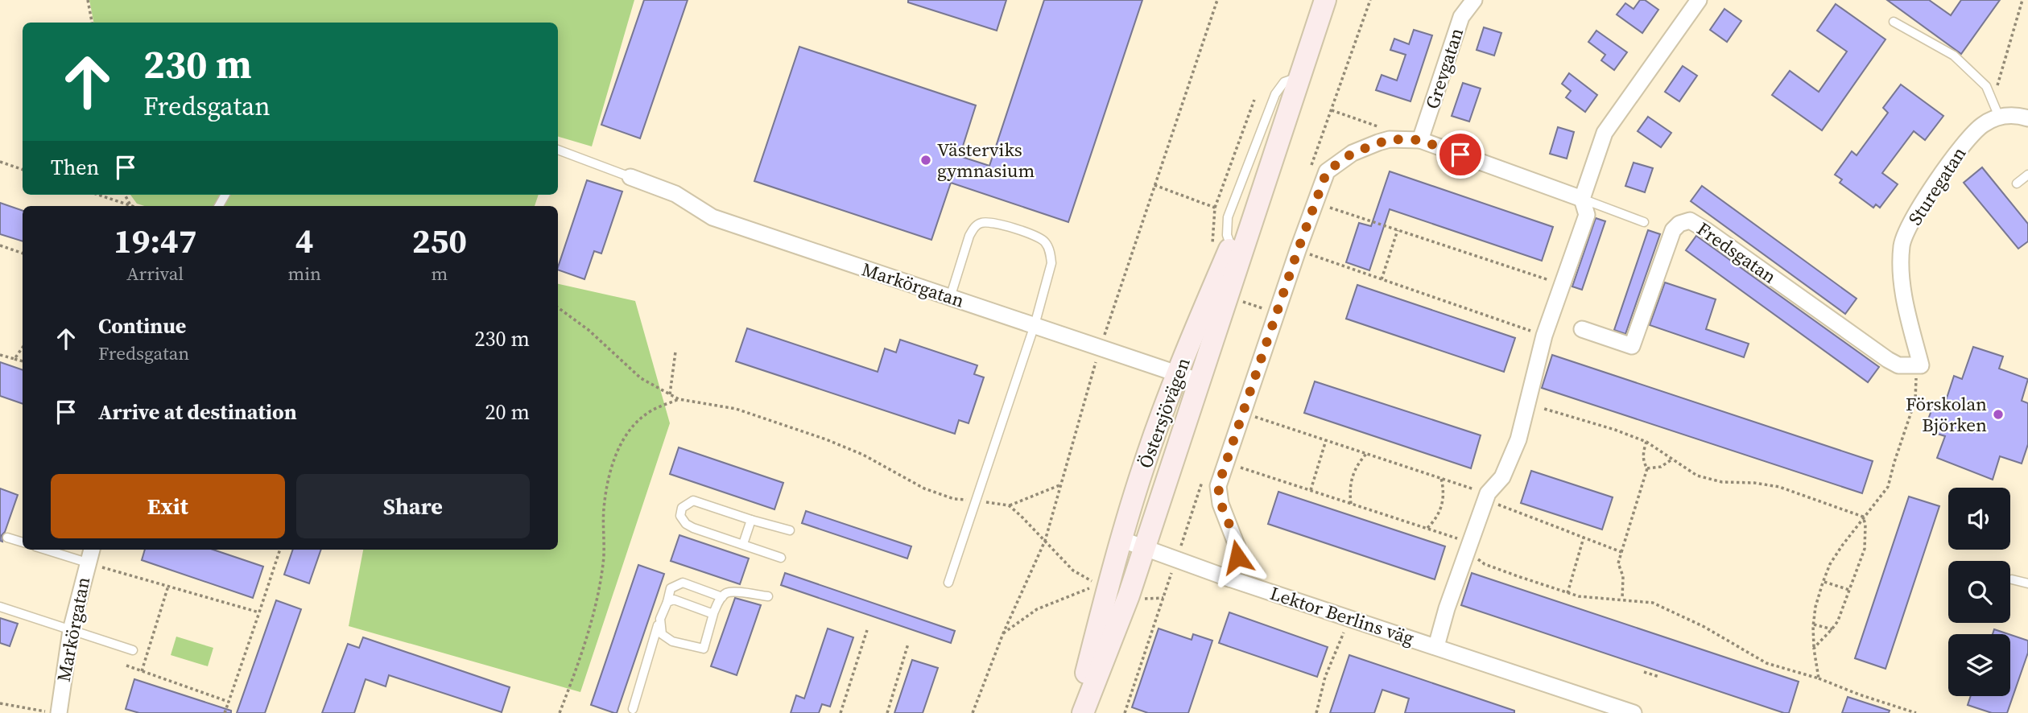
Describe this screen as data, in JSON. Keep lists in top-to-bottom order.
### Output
{
  "streets": {
    "main road": ["Östersjövägen"],
    "street": [
      "Grevgatan",
      "Sturegatan",
      "Fredsgatan",
      "Markörgatan",
      "Lektor Berlins väg"
    ]
  },
  "crossings": [
    ["Sturegatan", "Fredsgatan"],
    ["Markörgatan", "Östersjövägen"],
    ["Östersjövägen", "Lektor Berlins väg"]
  ],
  "places": ["Västerviks gymnasium", "Förskolan Björken"],
  "page": {
    "turn": ["230 m", "Fredsgatan"],
    "then": "Then",
    "eta": [
      "19:47",
      "Arrival",
      "4",
      "min",
      "250",
      "m"
    ],
    "list": [
      {
        "name": "Continue",
        "note": "Fredsgatan",
        "value": "230 m"
      },
      {
        "name": "Arrive at destination",
        "value": "20 m"
      }
    ],
    "buttons": ["Exit", "Share"]
  }
}
